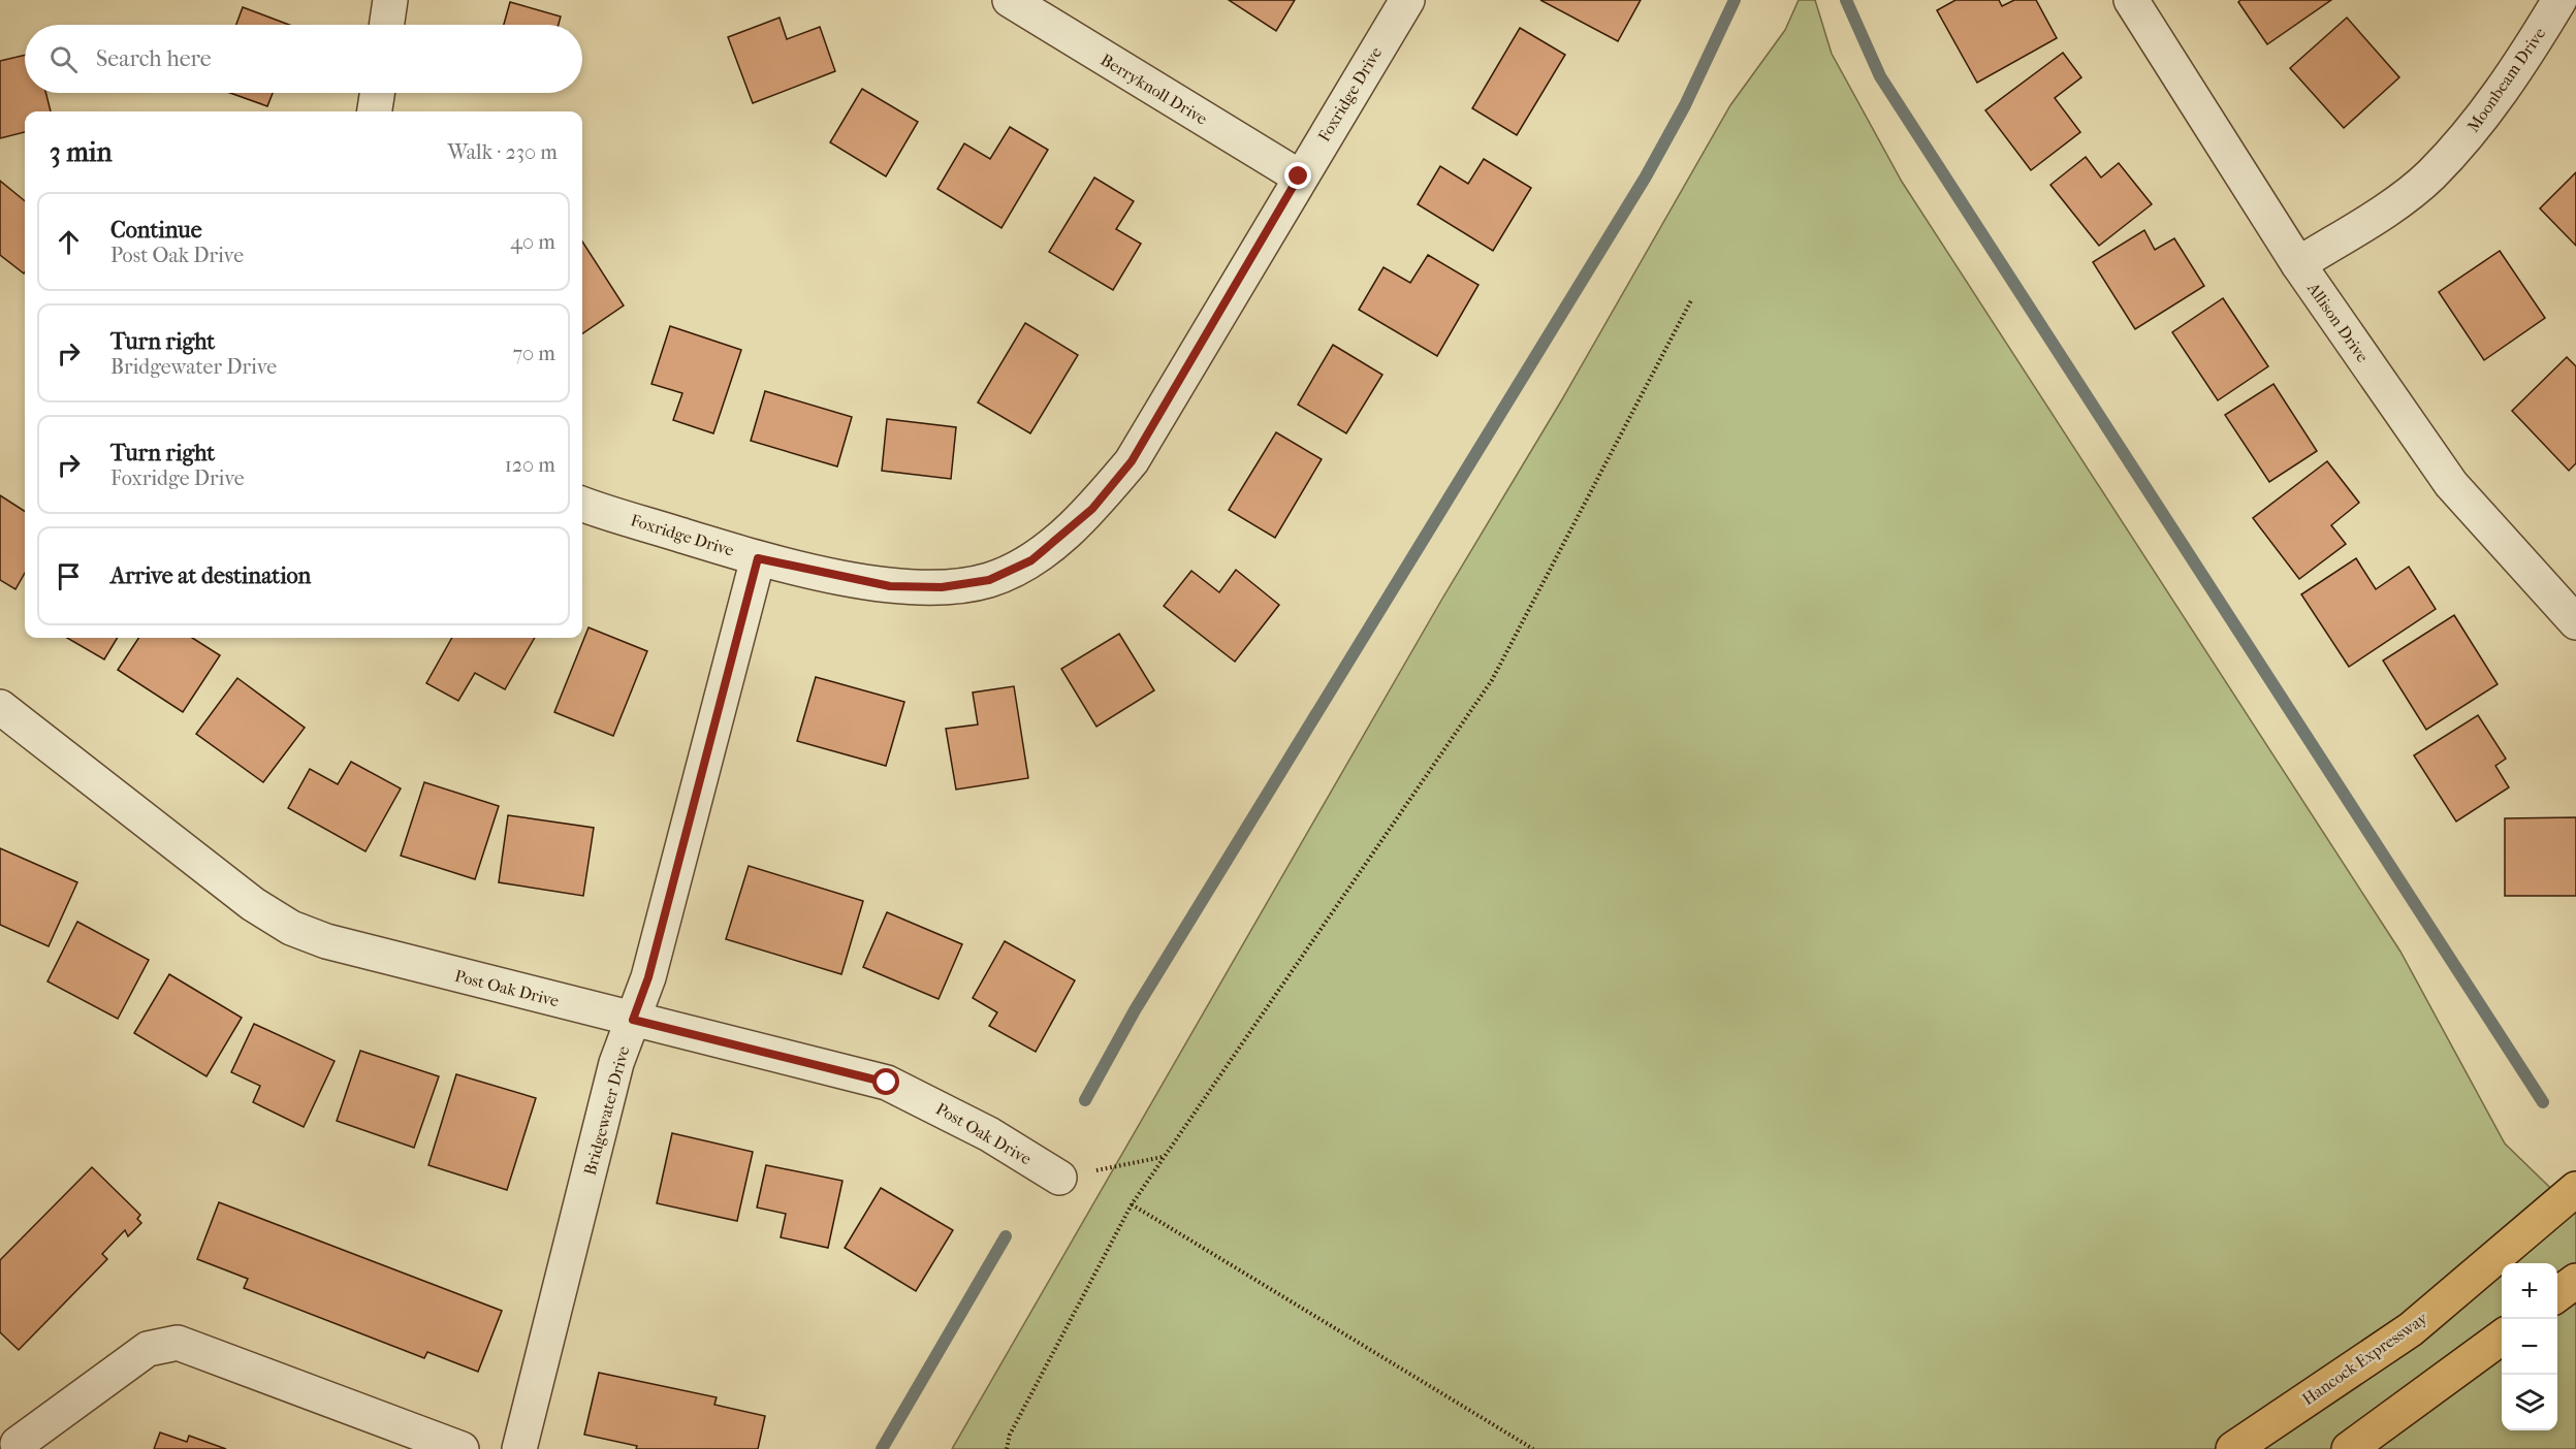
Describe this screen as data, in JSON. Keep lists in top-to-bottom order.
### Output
{
  "streets": {
    "main road": ["Hancock Expressway"],
    "street": [
      "Moonbeam Drive",
      "Berryknoll Drive",
      "Foxridge Drive",
      "Allison Drive",
      "Post Oak Drive",
      "Bridgewater Drive"
    ]
  },
  "crossings": [
    ["Moonbeam Drive", "Allison Drive"],
    ["Berryknoll Drive", "Foxridge Drive"],
    ["Foxridge Drive", "Bridgewater Drive"],
    ["Post Oak Drive", "Bridgewater Drive"]
  ],
  "page": {
    "search": "Search here",
    "heading": ["3 min", "Walk · 230 m"],
    "list": [
      ["Continue", "Post Oak Drive", "40 m"],
      ["Turn right", "Bridgewater Drive", "70 m"],
      ["Turn right", "Foxridge Drive", "120 m"],
      "Arrive at destination"
    ],
    "map_buttons": ["+", "−"]
  }
}
